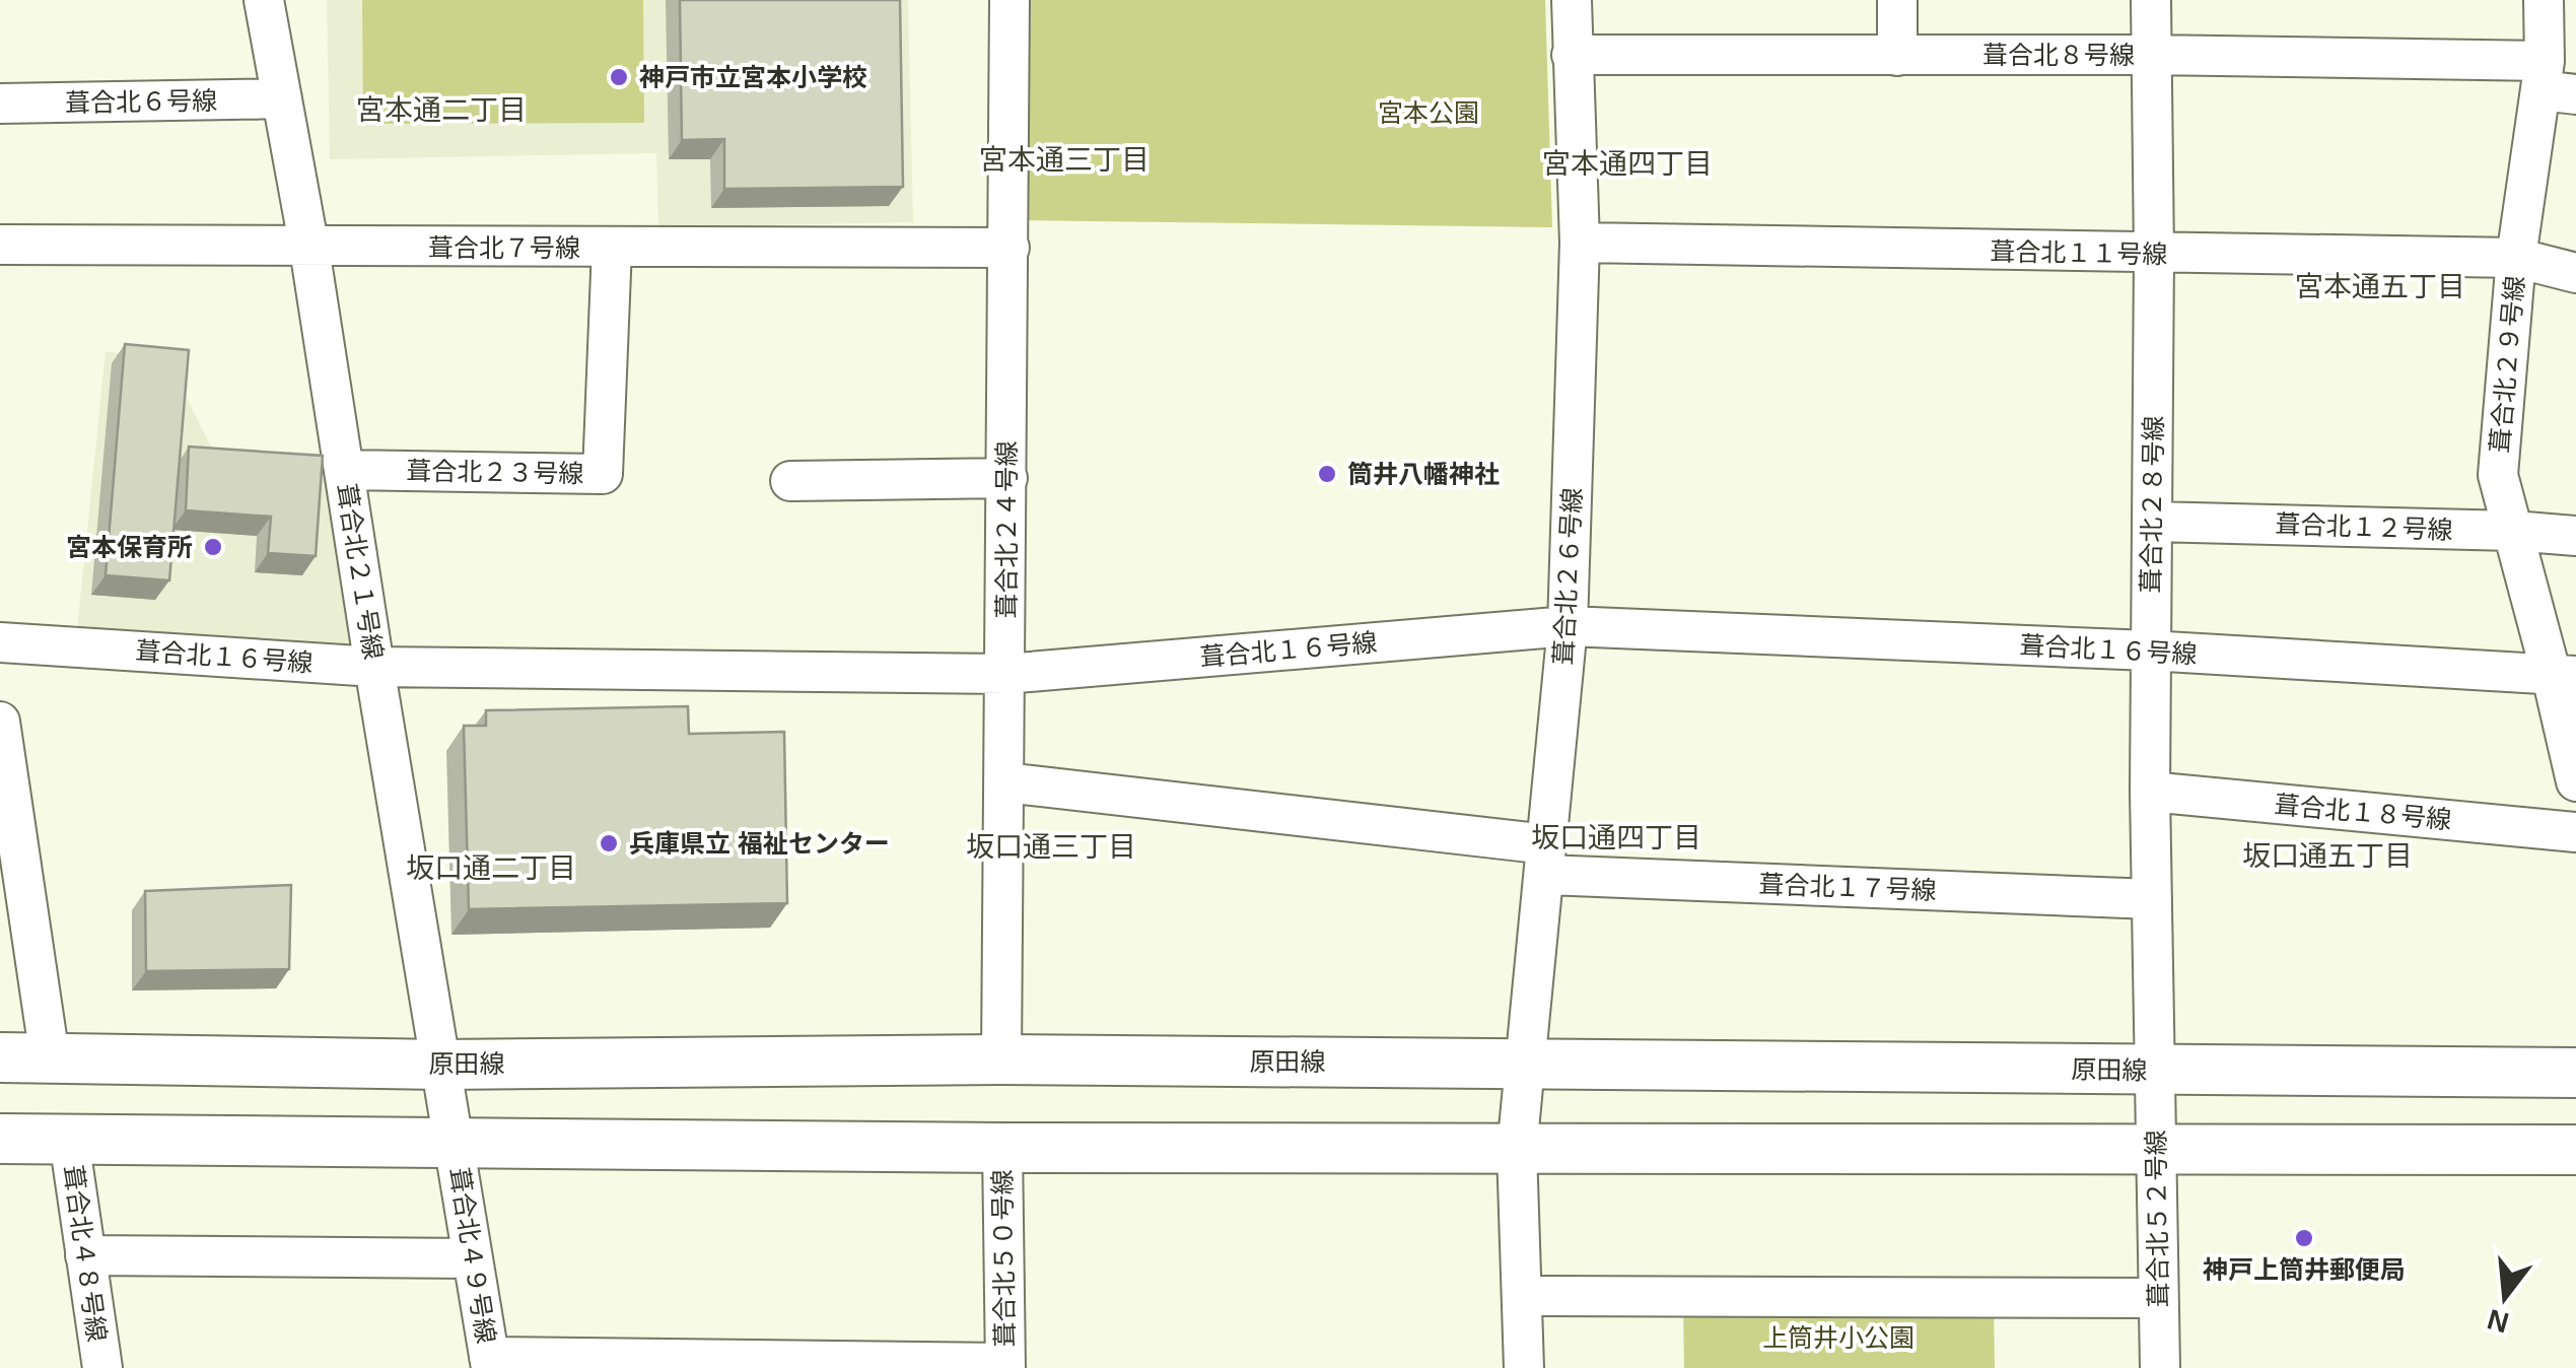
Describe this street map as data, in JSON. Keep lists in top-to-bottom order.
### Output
{
  "streets": {
    "main road": ["原田線"],
    "street": [
      "葺合北８号線",
      "葺合北６号線",
      "葺合北７号線",
      "葺合北１１号線",
      "葺合北２９号線",
      "葺合北２３号線",
      "葺合北２８号線",
      "葺合北１２号線",
      "葺合北２４号線",
      "葺合北２１号線",
      "葺合北２６号線",
      "葺合北１６号線",
      "葺合北１８号線",
      "葺合北１７号線",
      "葺合北５２号線",
      "葺合北４８号線",
      "葺合北４９号線",
      "葺合北５０号線"
    ]
  },
  "crossings": [
    ["葺合北８号線", "葺合北２９号線"],
    ["葺合北８号線", "葺合北２８号線"],
    ["葺合北８号線", "葺合北２６号線"],
    ["葺合北６号線", "葺合北２１号線"],
    ["葺合北７号線", "葺合北２３号線"],
    ["葺合北７号線", "葺合北２４号線"],
    ["葺合北７号線", "葺合北２１号線"],
    ["葺合北１１号線", "葺合北２９号線"],
    ["葺合北１１号線", "葺合北２８号線"],
    ["葺合北１１号線", "葺合北２６号線"],
    ["葺合北２９号線", "葺合北１２号線"],
    ["葺合北２９号線", "葺合北１６号線"],
    ["葺合北２３号線", "葺合北２１号線"],
    ["葺合北２８号線", "葺合北１２号線"],
    ["葺合北２８号線", "葺合北１６号線"],
    ["葺合北２８号線", "葺合北１８号線"],
    ["葺合北２８号線", "葺合北１７号線"],
    ["葺合北２８号線", "原田線"],
    ["葺合北２８号線", "葺合北５２号線"],
    ["葺合北２４号線", "葺合北１６号線"],
    ["葺合北２４号線", "葺合北１７号線"],
    ["葺合北２４号線", "原田線"],
    ["葺合北２１号線", "葺合北１６号線"],
    ["葺合北２１号線", "原田線"],
    ["葺合北２１号線", "葺合北４９号線"],
    ["葺合北２６号線", "葺合北１６号線"],
    ["葺合北２６号線", "葺合北１７号線"],
    ["葺合北２６号線", "原田線"],
    ["原田線", "葺合北５２号線"]
  ],
  "districts": [
    "宮本通二丁目",
    "宮本通三丁目",
    "宮本通四丁目",
    "宮本通五丁目",
    "坂口通四丁目",
    "坂口通三丁目",
    "坂口通五丁目",
    "坂口通二丁目"
  ],
  "parks": ["宮本公園", "上筒井小公園"],
  "places": [
    "神戸市立宮本小学校",
    "筒井八幡神社",
    "宮本保育所",
    "兵庫県立 福祉センター",
    "神戸上筒井郵便局"
  ],
  "north": "bottom"
}
